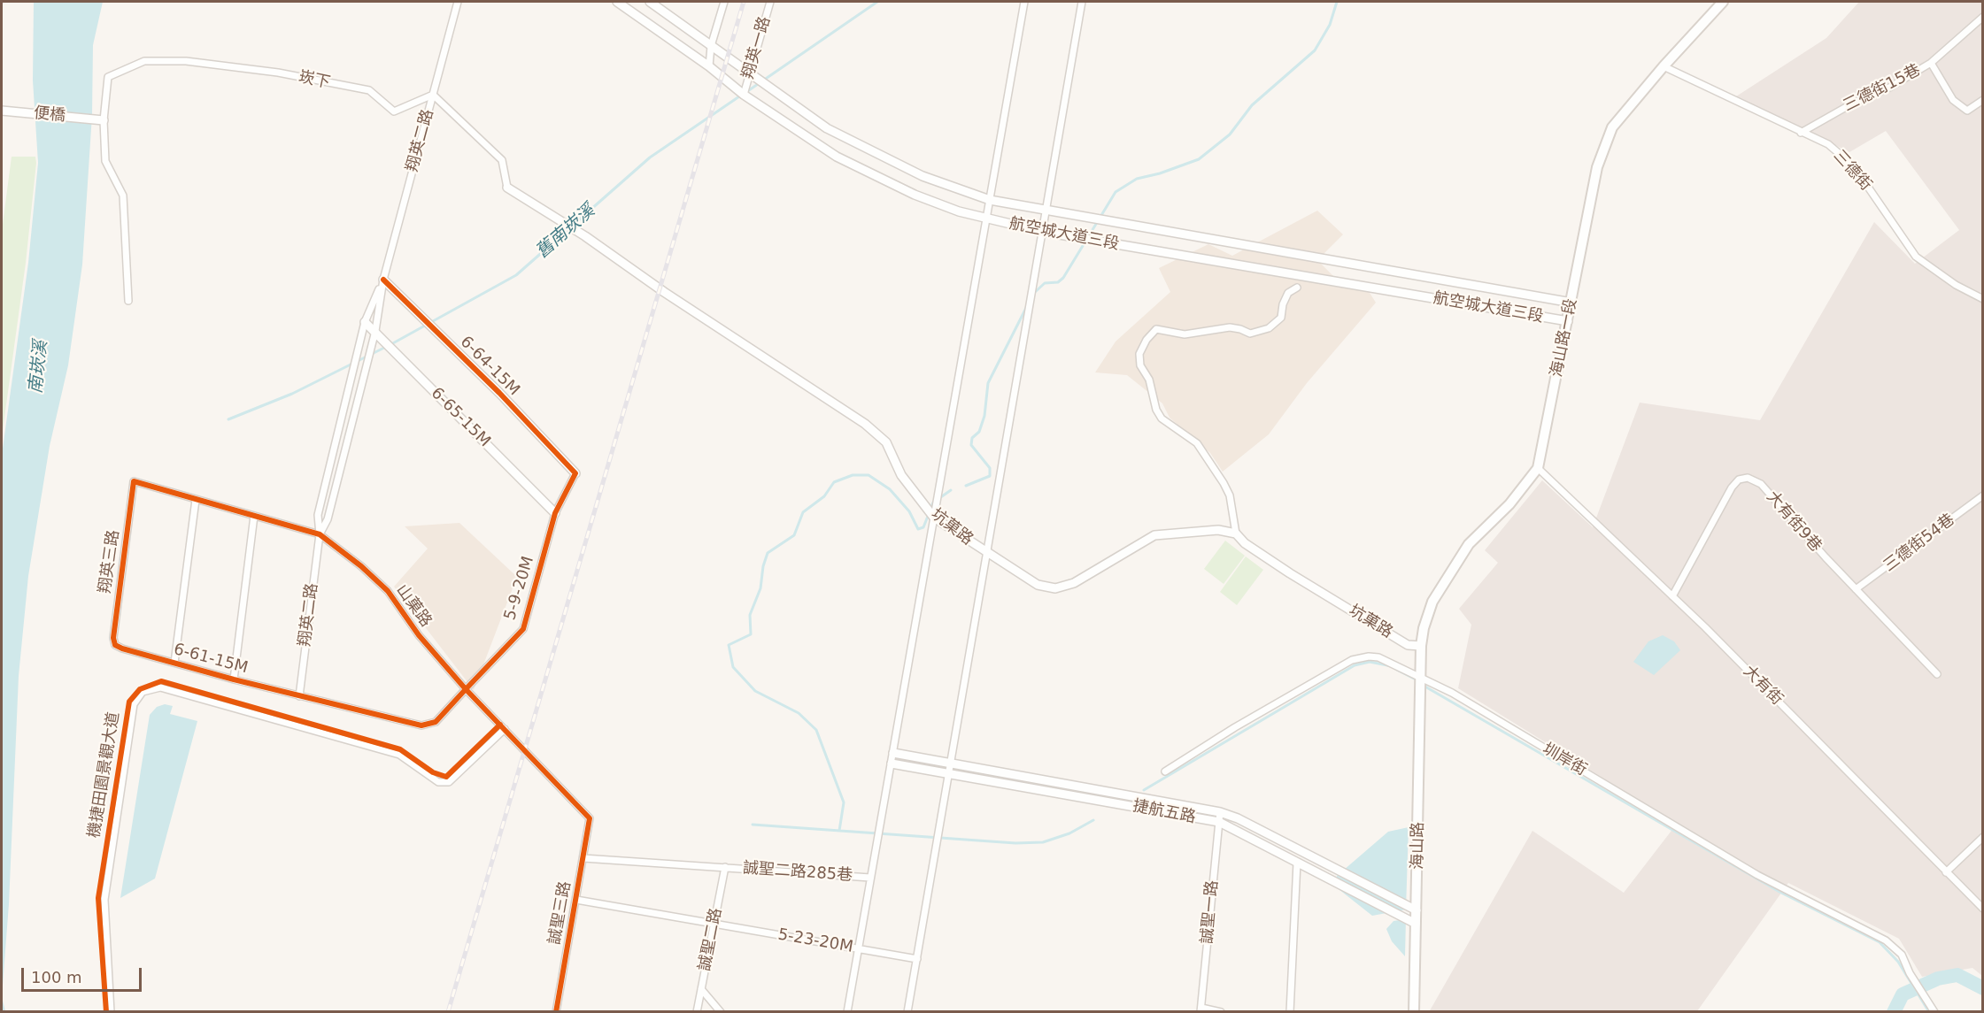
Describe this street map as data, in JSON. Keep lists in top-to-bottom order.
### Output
{
  "streets": {
    "main road": ["海山路一段", "海山路"],
    "street": [
      "翔英一路",
      "崁下",
      "三德街15巷",
      "便橋",
      "翔英二路",
      "三德街",
      "航空城大道三段",
      "6-64-15M",
      "6-65-15M",
      "大有街9巷",
      "坑菓路",
      "三德街54巷",
      "翔英三路",
      "5-9-20M",
      "山菓路",
      "6-61-15M",
      "大有街",
      "圳岸街",
      "捷航五路",
      "誠聖二路285巷",
      "誠聖一路",
      "誠聖三路",
      "誠聖二路",
      "5-23-20M"
    ],
    "cycle path": ["機捷田園景觀大道"]
  },
  "crossings": [
    ["翔英一路", "航空城大道三段"],
    ["崁下", "便橋"],
    ["崁下", "翔英二路"],
    ["三德街15巷", "三德街"],
    ["翔英二路", "6-64-15M"],
    ["翔英二路", "6-65-15M"],
    ["翔英二路", "5-9-20M"],
    ["翔英二路", "山菓路"],
    ["翔英二路", "6-61-15M"],
    ["三德街", "海山路一段"],
    ["航空城大道三段", "海山路一段"],
    ["海山路一段", "坑菓路"],
    ["海山路一段", "大有街"],
    ["海山路一段", "圳岸街"],
    ["海山路一段", "海山路"],
    ["6-64-15M", "5-9-20M"],
    ["6-65-15M", "5-9-20M"],
    ["大有街9巷", "三德街54巷"],
    ["大有街9巷", "大有街"],
    ["翔英三路", "山菓路"],
    ["翔英三路", "6-61-15M"],
    ["5-9-20M", "山菓路"],
    ["5-9-20M", "6-61-15M"],
    ["山菓路", "誠聖三路"],
    ["圳岸街", "海山路"],
    ["捷航五路", "海山路"],
    ["捷航五路", "誠聖一路"],
    ["誠聖二路285巷", "誠聖三路"],
    ["誠聖二路285巷", "誠聖二路"],
    ["誠聖三路", "5-23-20M"],
    ["誠聖二路", "5-23-20M"]
  ],
  "water": ["舊南崁溪", "南崁溪"],
  "scale_bar": "100 m"
}
